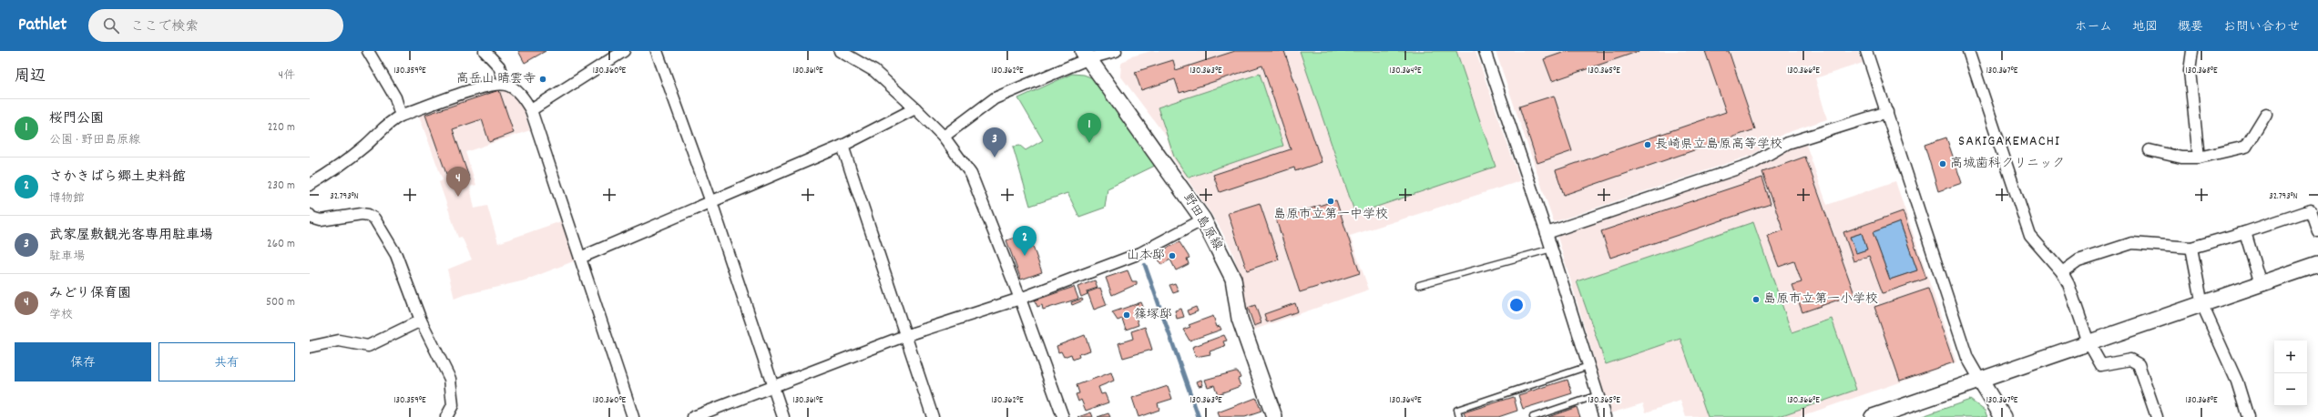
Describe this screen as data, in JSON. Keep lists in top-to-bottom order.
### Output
{
  "streets": {
    "street": ["野田島原線"]
  },
  "districts": ["SAKIGAKEMACHI"],
  "places": [
    "高岳山 晴雲寺",
    "長崎県立島原高等学校",
    "高城歯科クリニック",
    "島原市立第一中学校",
    "山本邸",
    "島原市立第一小学校",
    "篠塚邸"
  ],
  "page": {
    "header": "Pathlet",
    "search": "ここで検索",
    "nav": [
      "ホーム",
      "地図",
      "概要",
      "お問い合わせ"
    ],
    "heading": ["周辺", "4件"],
    "list": [
      {
        "mark": "1",
        "name": "桜門公園",
        "note": "公園 · 野田島原線",
        "value": "220 m"
      },
      {
        "mark": "2",
        "name": "さかきばら郷土史料館",
        "note": "博物館",
        "value": "230 m"
      },
      {
        "mark": "3",
        "name": "武家屋敷観光客専用駐車場",
        "note": "駐車場",
        "value": "260 m"
      },
      {
        "mark": "4",
        "name": "みどり保育園",
        "note": "学校",
        "value": "500 m"
      }
    ],
    "pins": [
      "1",
      "3",
      "4",
      "2"
    ],
    "buttons": ["保存", "共有"],
    "map_buttons": ["+", "−"]
  },
  "coordinates": [
    "130.359°E",
    "130.360°E",
    "130.361°E",
    "130.362°E",
    "130.363°E",
    "130.364°E",
    "130.365°E",
    "130.366°E",
    "130.367°E",
    "130.368°E",
    "32.793°N"
  ]
}
